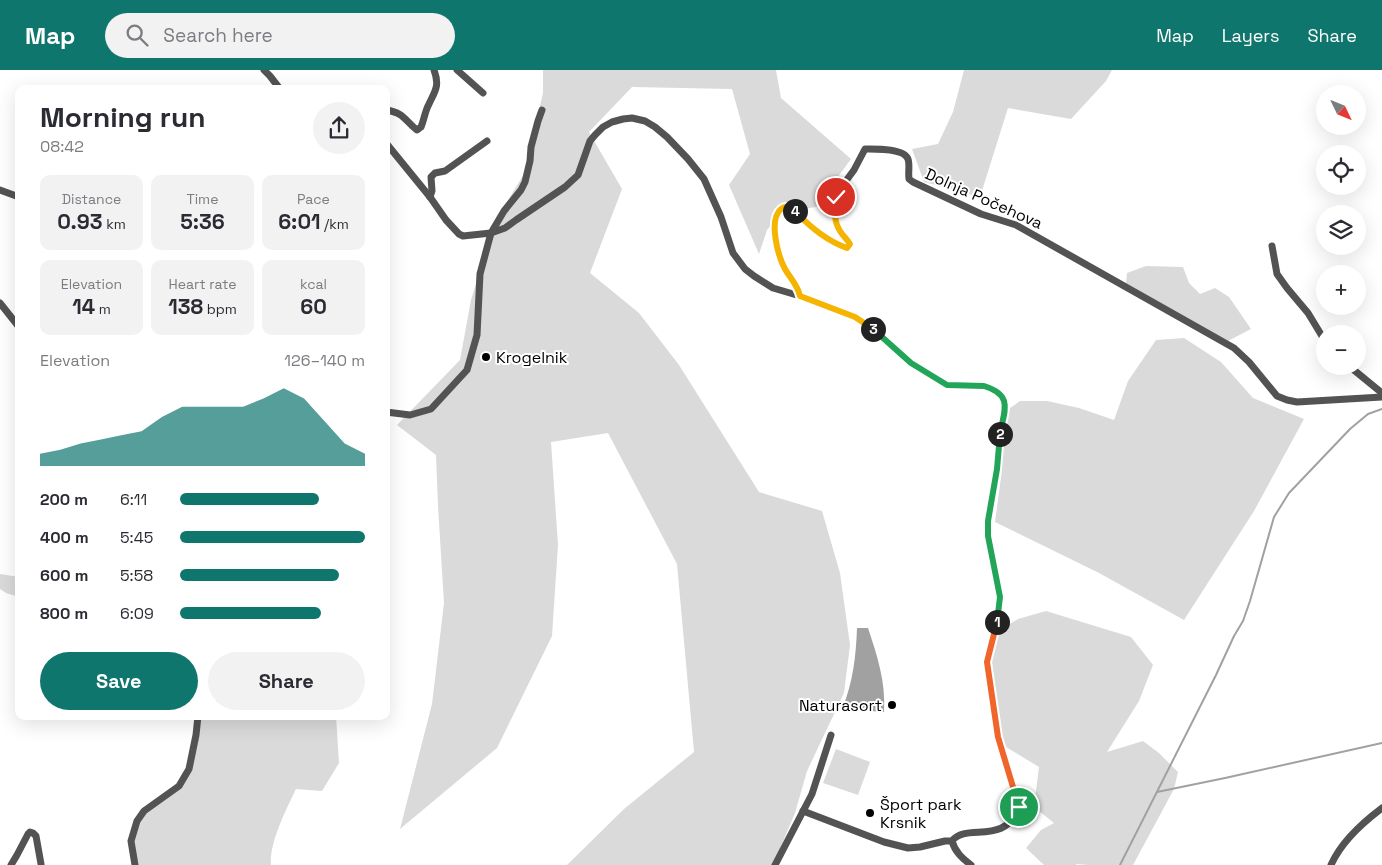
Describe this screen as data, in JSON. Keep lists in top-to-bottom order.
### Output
{
  "streets": {
    "street": ["Dolnja Počehova"]
  },
  "places": ["Krogelnik", "Naturasort", "Šport park Krsnik"],
  "north": "bottom right",
  "page": {
    "header": "Map",
    "search": "Search here",
    "nav": ["Map", "Layers", "Share"],
    "map_buttons": ["+", "−"],
    "heading": ["Morning run", "08:42"],
    "stats": [
      ["Distance", "0.93 km"],
      ["Time", "5:36"],
      ["Pace", "6:01 /km"],
      ["Elevation", "14 m"],
      ["Heart rate", "138 bpm"],
      ["kcal", "60"]
    ],
    "pins": [
      "4",
      "3",
      "2",
      "1"
    ],
    "chart": ["Elevation", "126–140 m"],
    "list": [
      {
        "name": "200 m",
        "note": "6:11"
      },
      {
        "name": "400 m",
        "note": "5:45"
      },
      {
        "name": "600 m",
        "note": "5:58"
      },
      {
        "name": "800 m",
        "note": "6:09"
      }
    ],
    "buttons": ["Save", "Share"]
  }
}
